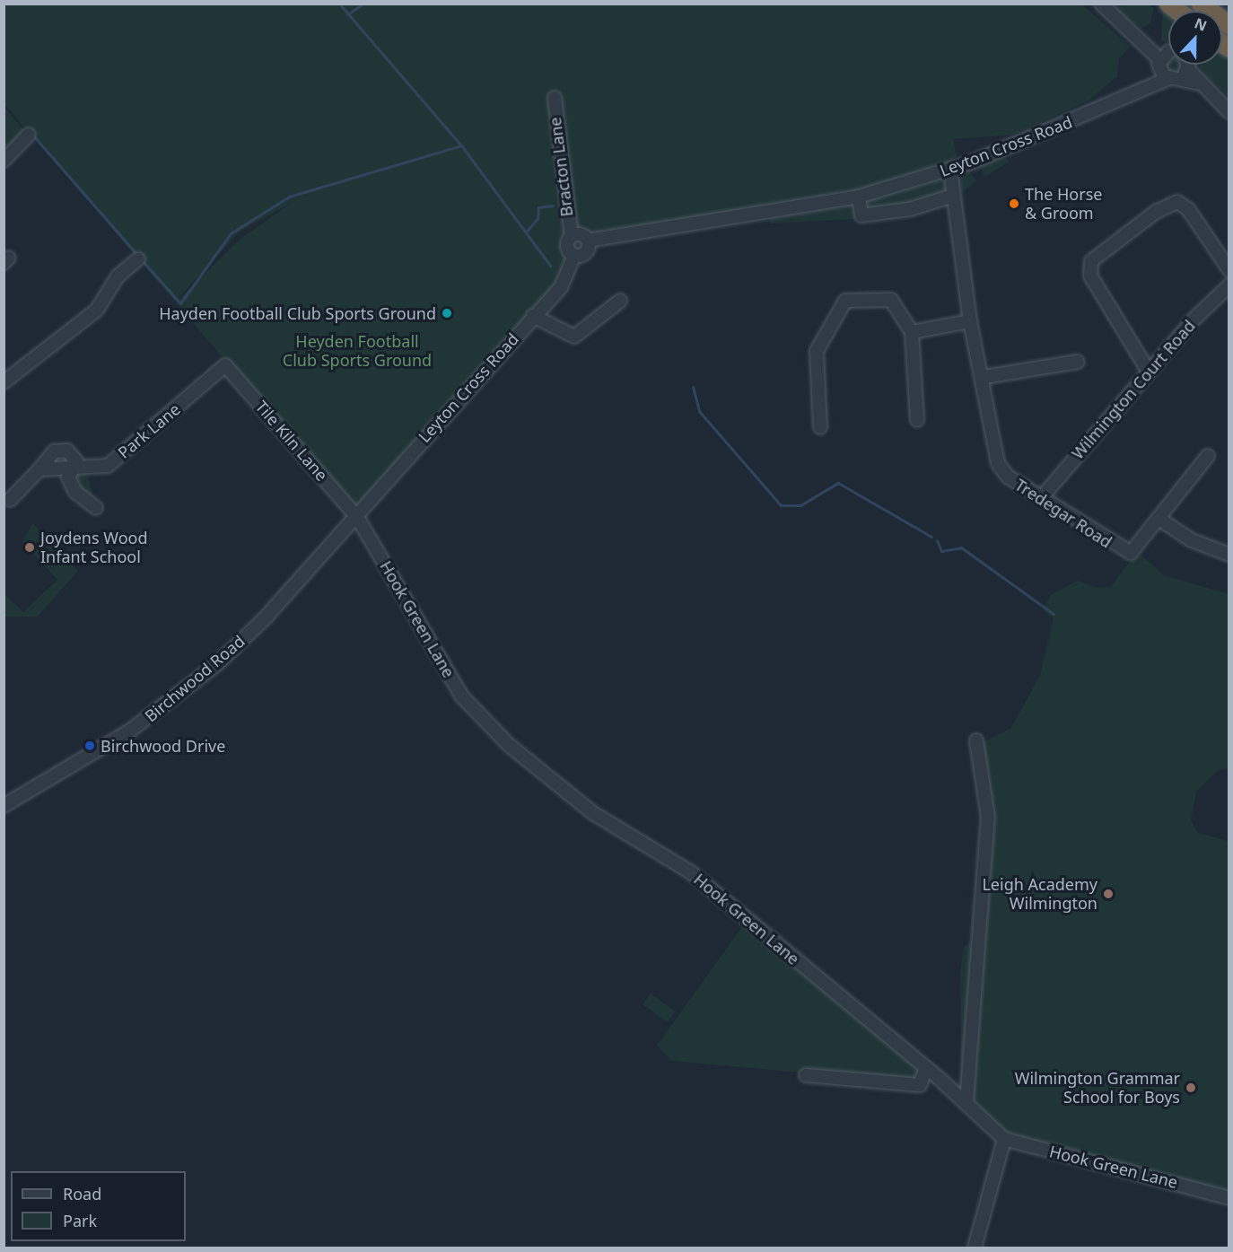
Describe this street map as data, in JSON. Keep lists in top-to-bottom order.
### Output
{
  "streets": {
    "street": [
      "Leyton Cross Road",
      "Bracton Lane",
      "Wilmington Court Road",
      "Park Lane",
      "Tile Kiln Lane",
      "Tredegar Road",
      "Hook Green Lane",
      "Birchwood Road"
    ]
  },
  "crossings": [
    ["Leyton Cross Road", "Bracton Lane"],
    ["Leyton Cross Road", "Tile Kiln Lane"],
    ["Leyton Cross Road", "Tredegar Road"],
    ["Leyton Cross Road", "Hook Green Lane"],
    ["Leyton Cross Road", "Birchwood Road"],
    ["Wilmington Court Road", "Tredegar Road"],
    ["Park Lane", "Tile Kiln Lane"],
    ["Tile Kiln Lane", "Hook Green Lane"],
    ["Tile Kiln Lane", "Birchwood Road"],
    ["Hook Green Lane", "Birchwood Road"]
  ],
  "parks": ["Heyden Football Club Sports Ground"],
  "places": [
    "The Horse & Groom",
    "Hayden Football Club Sports Ground",
    "Joydens Wood Infant School",
    "Birchwood Drive",
    "Leigh Academy Wilmington",
    "Wilmington Grammar School for Boys"
  ],
  "legend": ["Road", "Park"],
  "north": "top"
}
